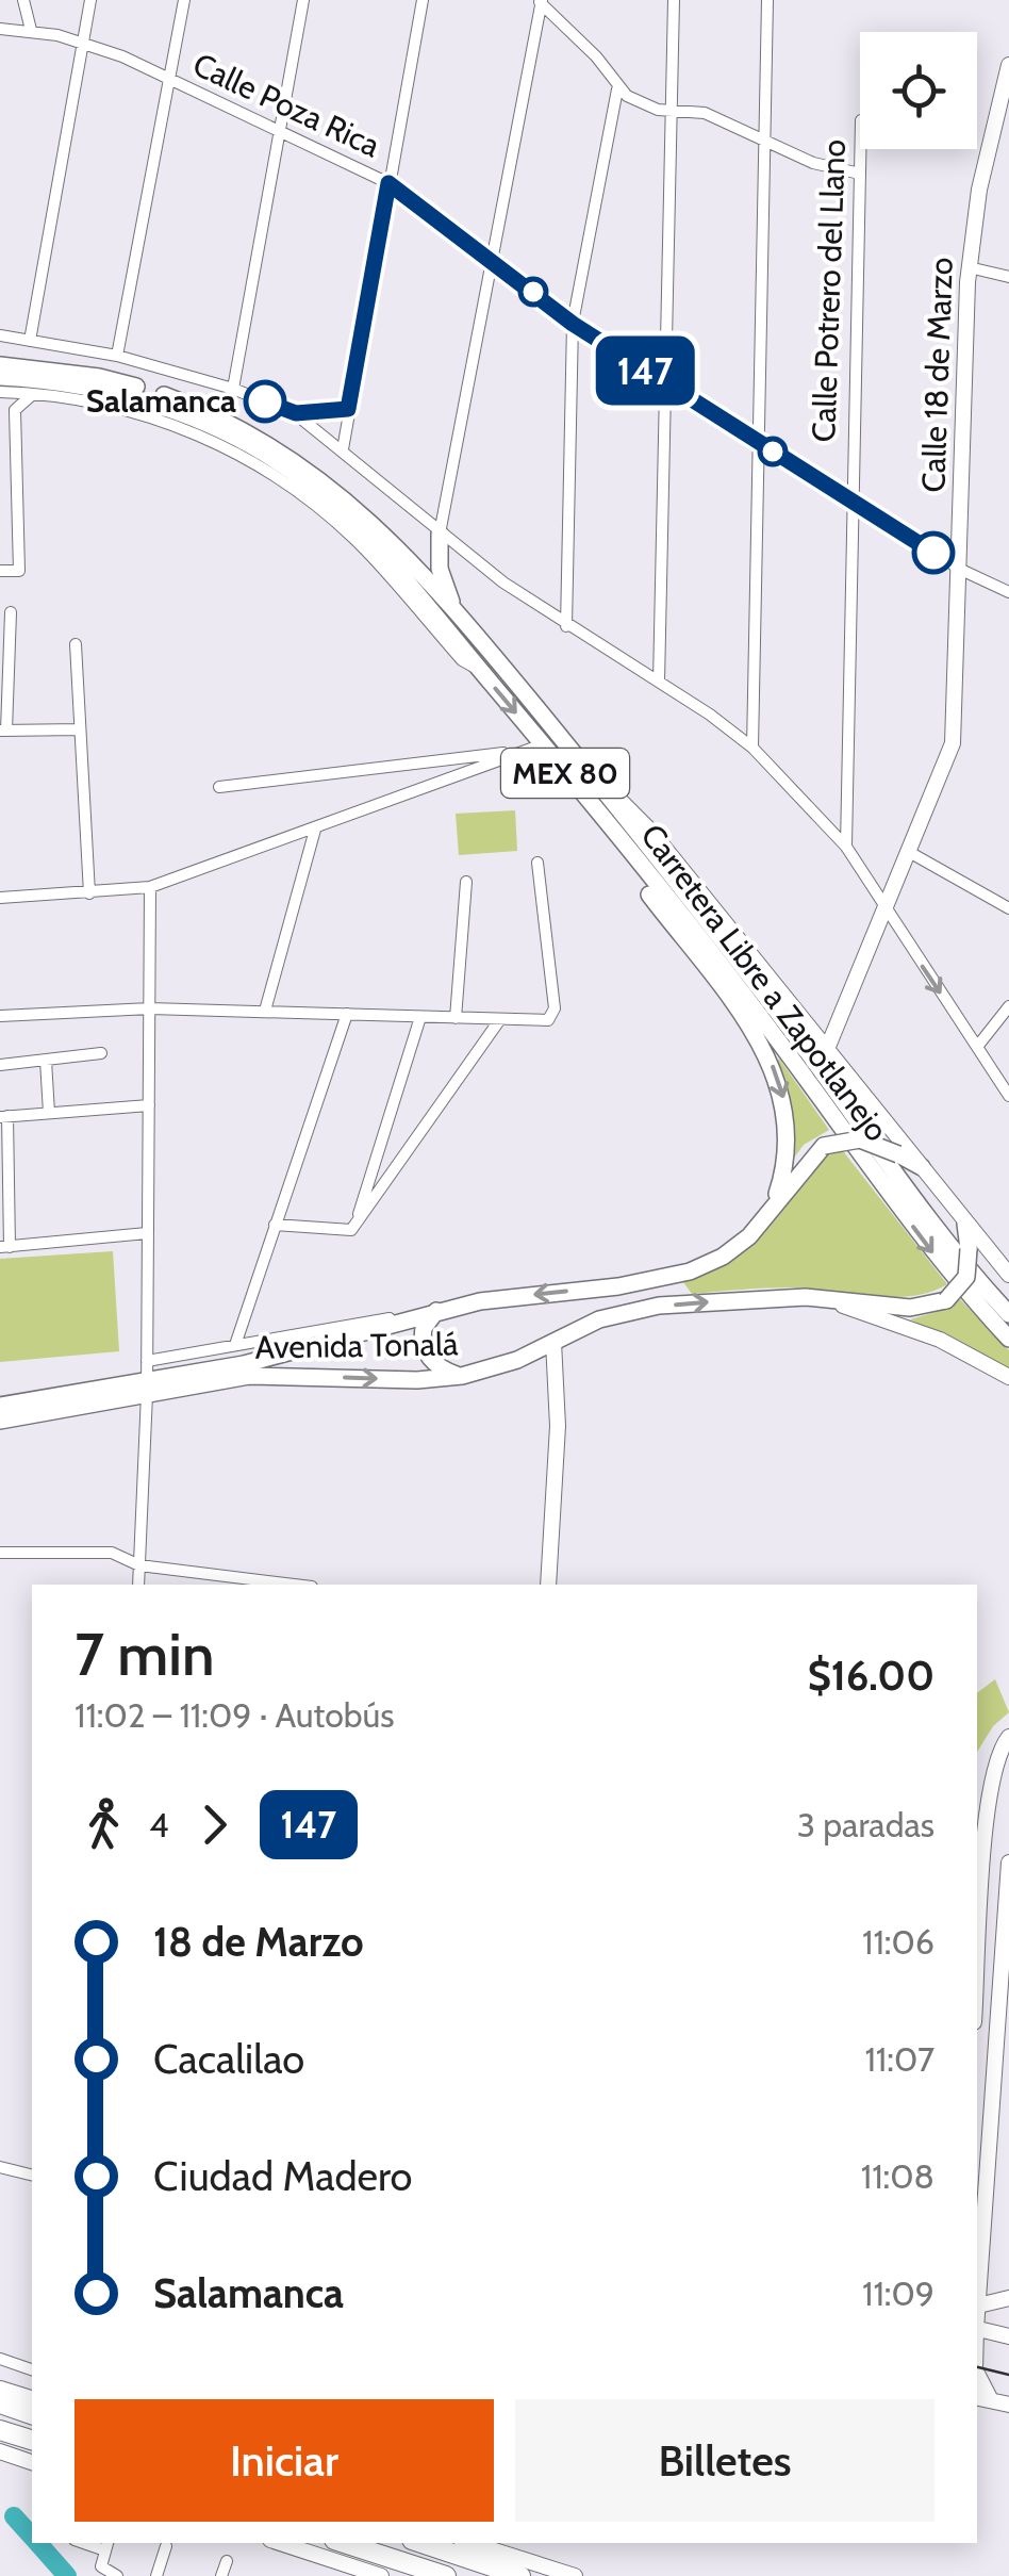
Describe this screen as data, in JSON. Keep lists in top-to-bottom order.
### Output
{
  "streets": {
    "main road": ["MEX 80", "Carretera Libre a Zapotlanejo", "Avenida Tonalá"],
    "street": ["Calle Poza Rica", "Calle Potrero del Llano", "Calle 18 de Marzo"]
  },
  "crossings": [
    ["Calle Poza Rica", "Calle Potrero del Llano"],
    ["Calle Poza Rica", "Calle 18 de Marzo"],
    ["Calle 18 de Marzo", "Carretera Libre a Zapotlanejo"],
    ["Carretera Libre a Zapotlanejo", "Avenida Tonalá"]
  ],
  "places": ["Salamanca"],
  "lines": ["bus line 147"],
  "page": {
    "on_map": "147",
    "heading": ["7 min", "11:02 – 11:09 · Autobús", "$16.00"],
    "legs": ["4", "147", "3 paradas"],
    "list": [
      {
        "name": "18 de Marzo",
        "value": "11:06"
      },
      {
        "name": "Cacalilao",
        "value": "11:07"
      },
      {
        "name": "Ciudad Madero",
        "value": "11:08"
      },
      {
        "name": "Salamanca",
        "value": "11:09"
      }
    ],
    "buttons": ["Iniciar", "Billetes"]
  }
}
